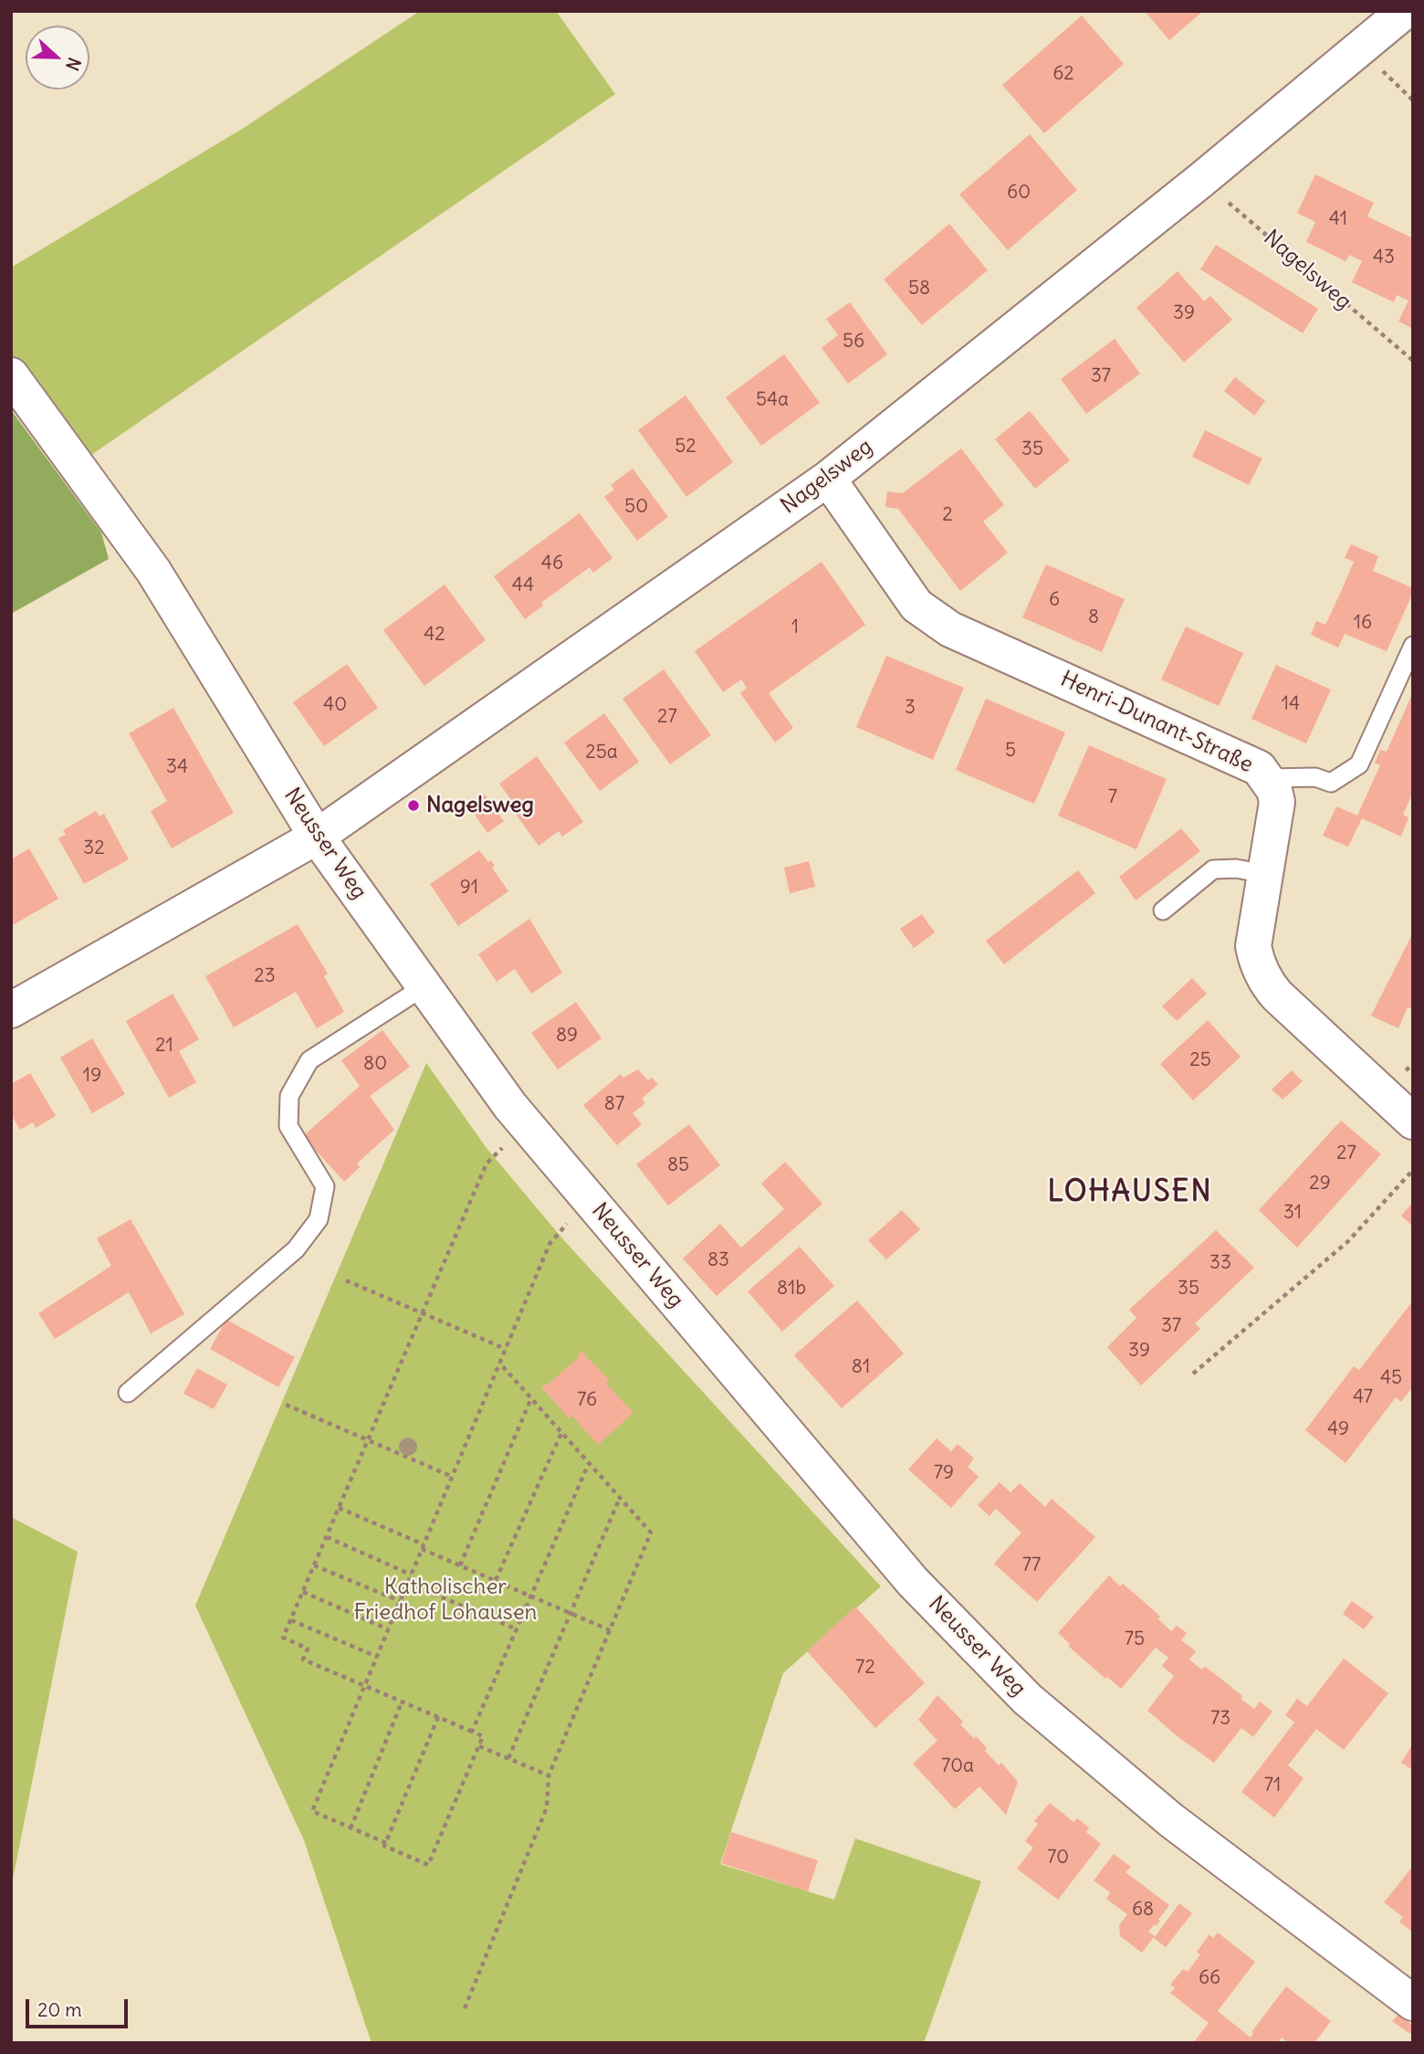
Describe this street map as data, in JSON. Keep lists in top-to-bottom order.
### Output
{
  "streets": {
    "street": ["Nagelsweg", "Henri-Dunant-Straße", "Neusser Weg"]
  },
  "crossings": [
    ["Nagelsweg", "Henri-Dunant-Straße"],
    ["Nagelsweg", "Neusser Weg"]
  ],
  "districts": ["LOHAUSEN"],
  "parks": ["Katholischer Friedhof Lohausen"],
  "places": ["Nagelsweg"],
  "house_numbers": [
    "62",
    "60",
    "41",
    "43",
    "58",
    "39",
    "56",
    "37",
    "54a",
    "52",
    "35",
    "50",
    "2",
    "46",
    "44",
    "6",
    "8",
    "16",
    "1",
    "42",
    "14",
    "40",
    "3",
    "27",
    "5",
    "25a",
    "34",
    "7",
    "32",
    "91",
    "23",
    "89",
    "21",
    "25",
    "80",
    "19",
    "87",
    "27",
    "85",
    "29",
    "31",
    "83",
    "33",
    "81b",
    "35",
    "37",
    "39",
    "81",
    "45",
    "47",
    "76",
    "49",
    "79",
    "77",
    "75",
    "72",
    "73",
    "70a",
    "71",
    "70",
    "68",
    "66"
  ],
  "scale_bar": "20 m",
  "north": "right"
}
